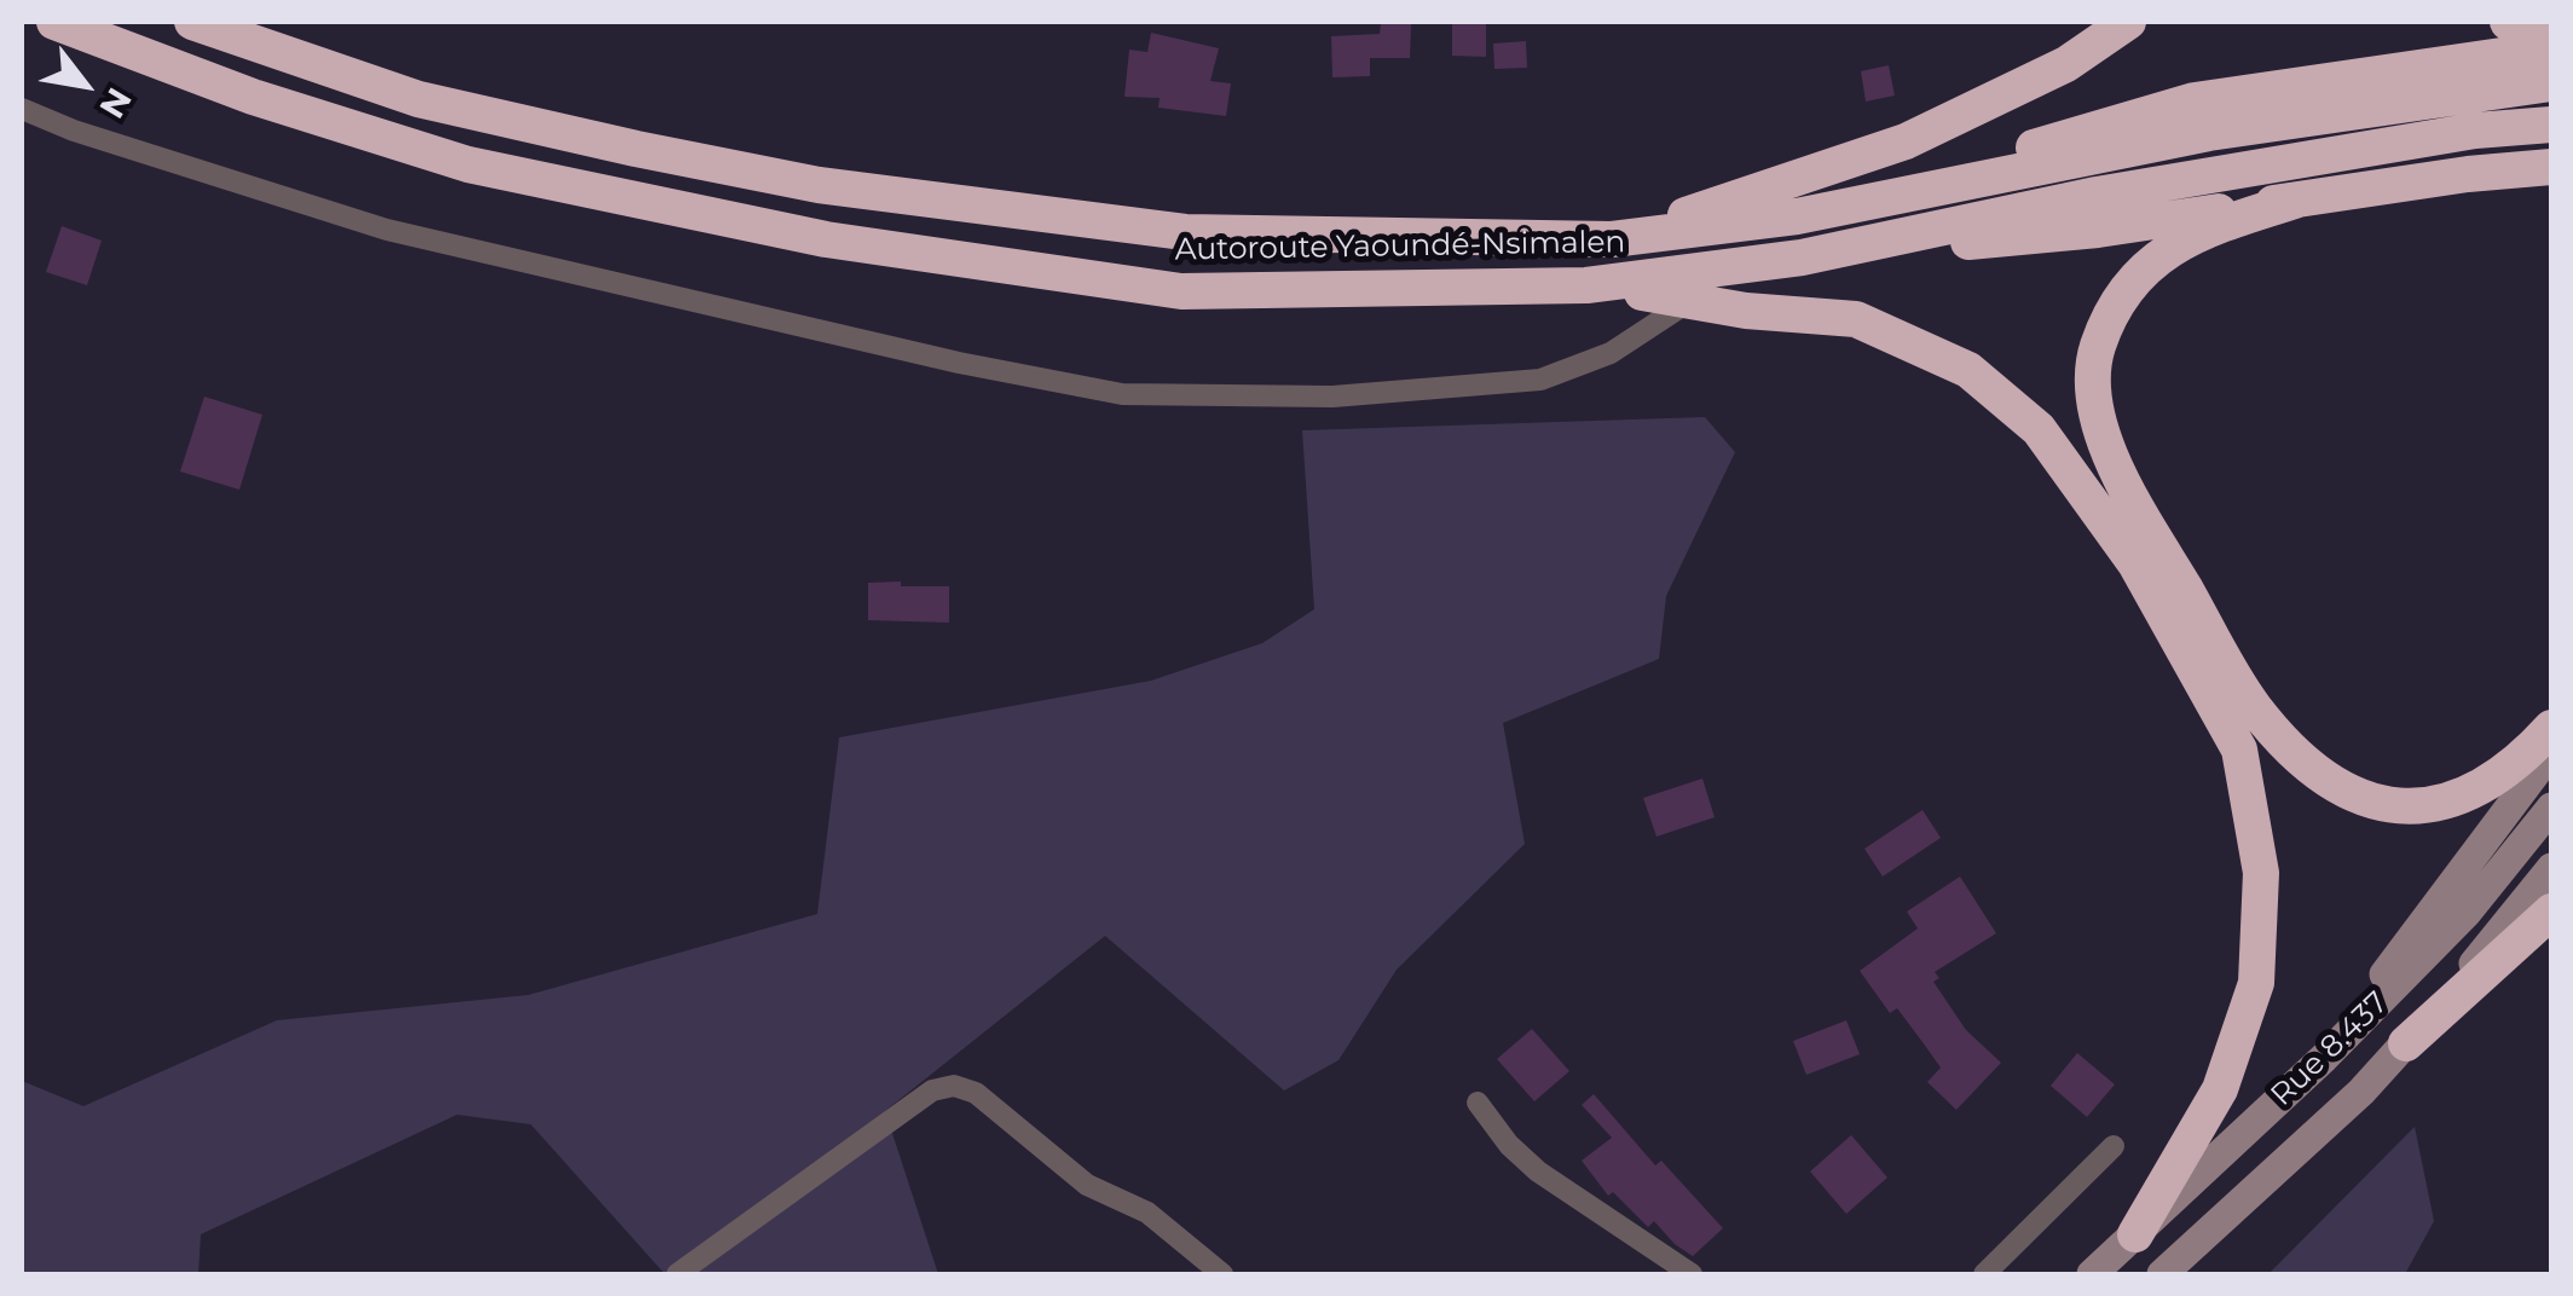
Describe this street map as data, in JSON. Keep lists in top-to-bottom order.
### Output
{
  "streets": {
    "highway": ["Autoroute Yaoundé-Nsimalen"],
    "main road": ["Rue 8.437"]
  },
  "north": "bottom right"
}
